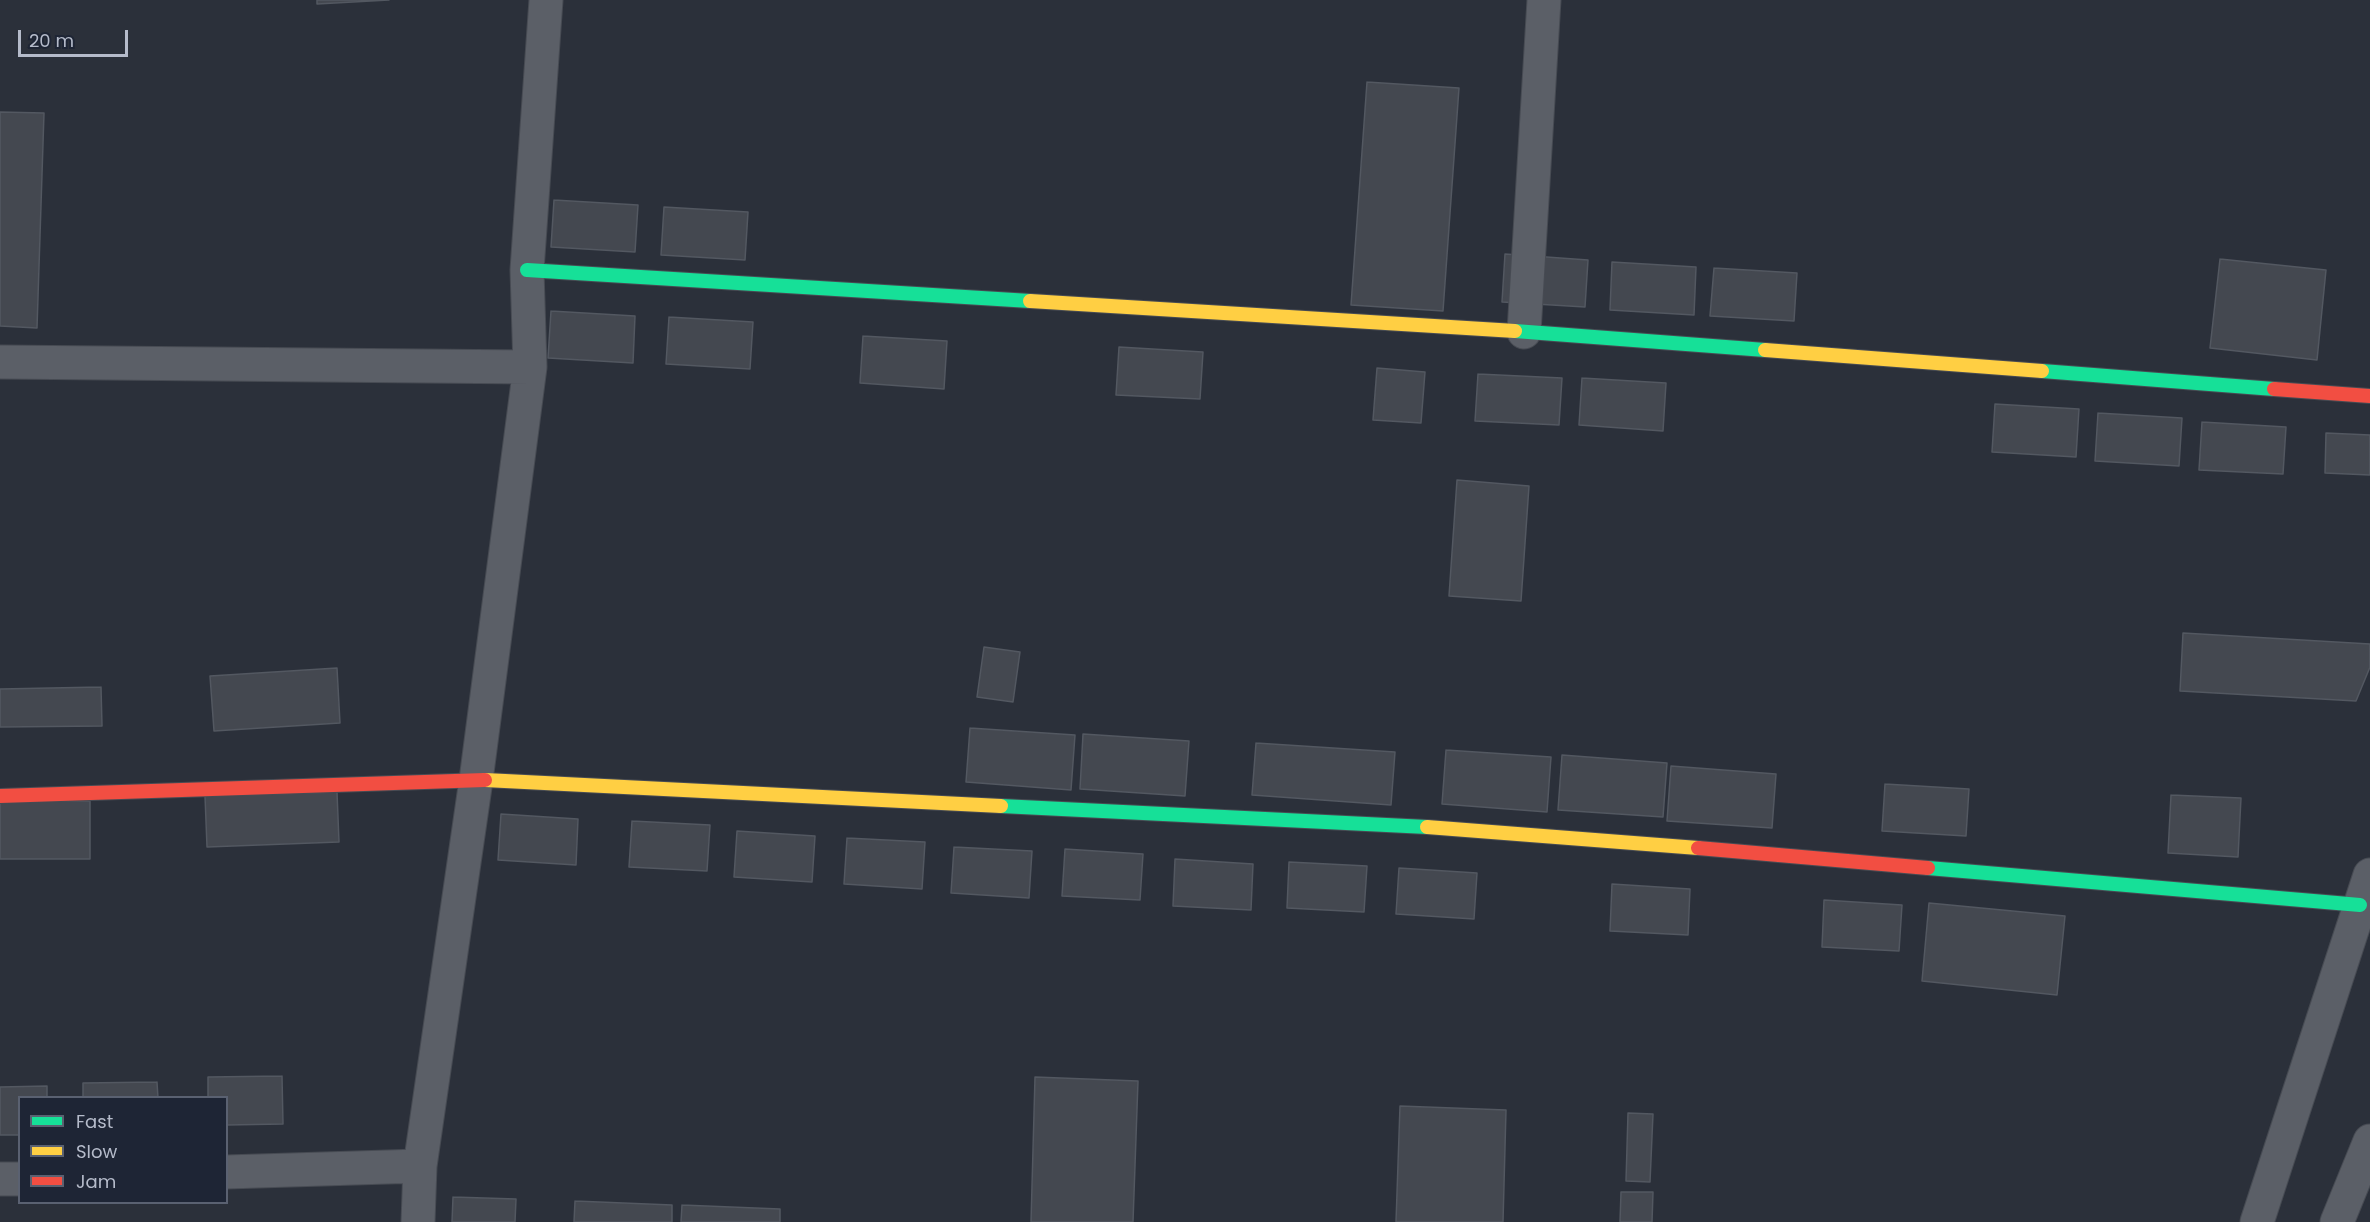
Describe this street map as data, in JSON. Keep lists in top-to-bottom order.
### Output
{
  "legend": ["Fast", "Slow", "Jam"],
  "scale_bar": "20 m"
}
